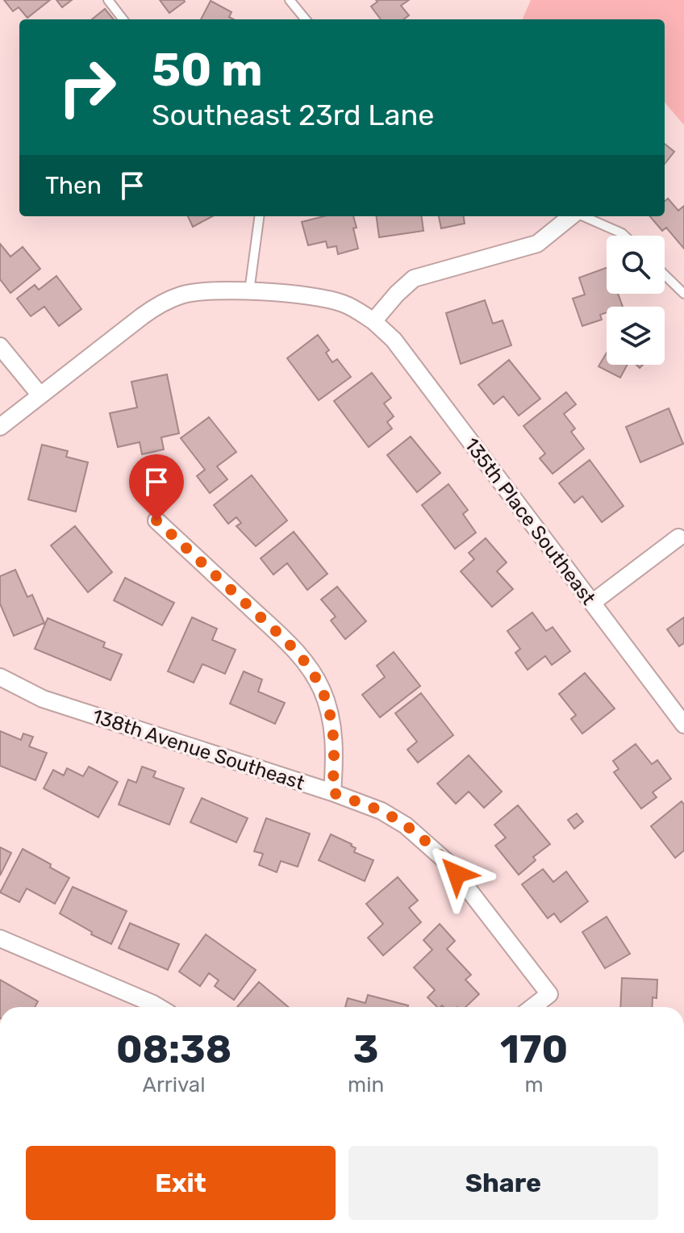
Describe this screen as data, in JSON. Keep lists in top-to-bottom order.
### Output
{
  "streets": {
    "street": ["135th Place Southeast", "138th Avenue Southeast"]
  },
  "page": {
    "turn": ["50 m", "Southeast 23rd Lane"],
    "then": "Then",
    "eta": [
      "08:38",
      "Arrival",
      "3",
      "min",
      "170",
      "m"
    ],
    "buttons": ["Exit", "Share"]
  }
}
